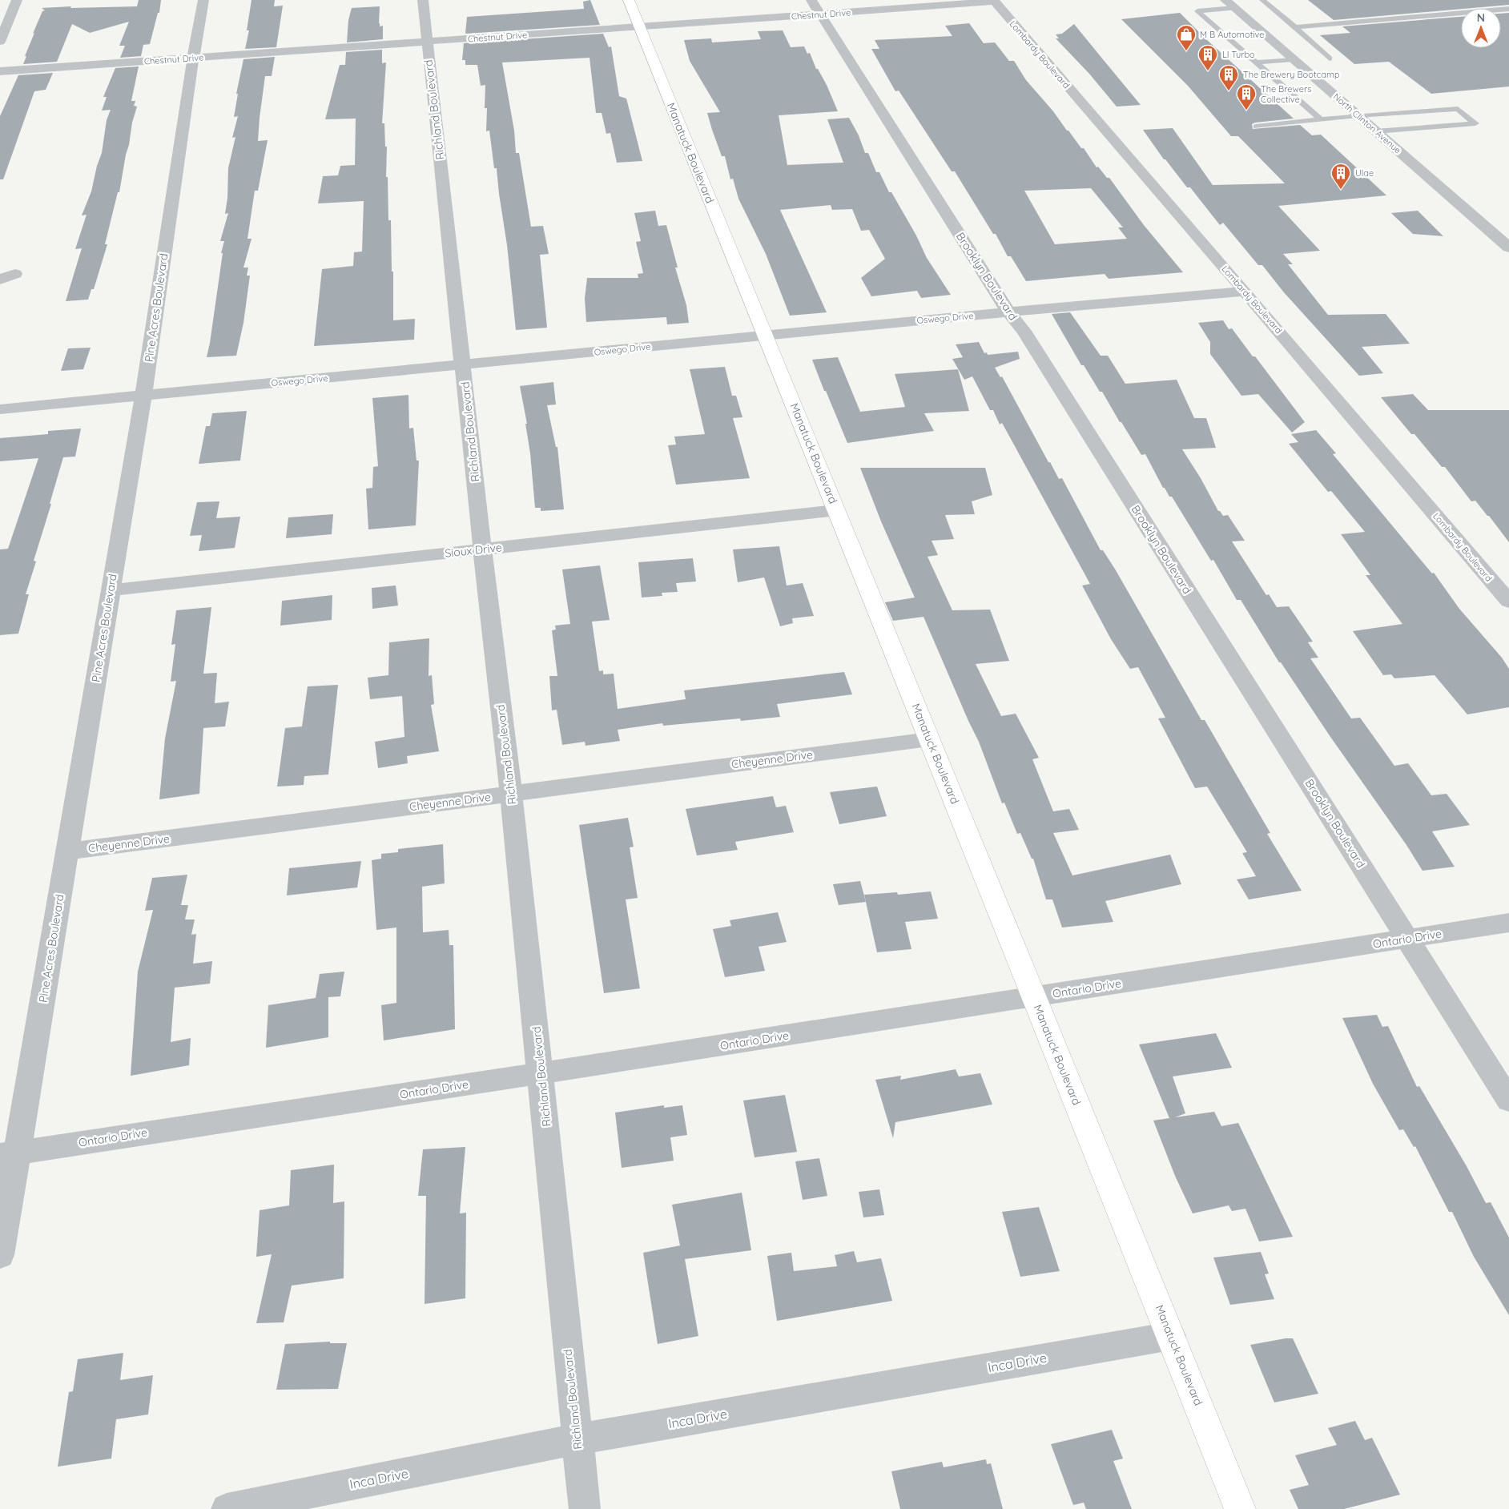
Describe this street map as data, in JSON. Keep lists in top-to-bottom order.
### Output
{
  "streets": {
    "street": [
      "Chestnut Drive",
      "Lombardy Boulevard",
      "Richland Boulevard",
      "North Clinton Avenue",
      "Manatuck Boulevard",
      "Brooklyn Boulevard",
      "Pine Acres Boulevard",
      "Oswego Drive",
      "Sioux Drive",
      "Cheyenne Drive",
      "Ontario Drive",
      "Inca Drive"
    ]
  },
  "crossings": [
    ["Chestnut Drive", "Lombardy Boulevard"],
    ["Chestnut Drive", "Richland Boulevard"],
    ["Chestnut Drive", "Manatuck Boulevard"],
    ["Chestnut Drive", "Brooklyn Boulevard"],
    ["Chestnut Drive", "Pine Acres Boulevard"],
    ["Lombardy Boulevard", "Oswego Drive"],
    ["Richland Boulevard", "Oswego Drive"],
    ["Richland Boulevard", "Sioux Drive"],
    ["Richland Boulevard", "Cheyenne Drive"],
    ["Richland Boulevard", "Ontario Drive"],
    ["Richland Boulevard", "Inca Drive"],
    ["Manatuck Boulevard", "Oswego Drive"],
    ["Manatuck Boulevard", "Sioux Drive"],
    ["Manatuck Boulevard", "Cheyenne Drive"],
    ["Manatuck Boulevard", "Ontario Drive"],
    ["Manatuck Boulevard", "Inca Drive"],
    ["Brooklyn Boulevard", "Oswego Drive"],
    ["Brooklyn Boulevard", "Ontario Drive"],
    ["Pine Acres Boulevard", "Oswego Drive"],
    ["Pine Acres Boulevard", "Sioux Drive"],
    ["Pine Acres Boulevard", "Cheyenne Drive"],
    ["Pine Acres Boulevard", "Ontario Drive"]
  ],
  "places": {
    "shop": ["M B Automotive"],
    "building": [
      "LI Turbo",
      "The Brewery Bootcamp",
      "The Brewers Collective",
      "Ulae"
    ]
  },
  "north": "top"
}
